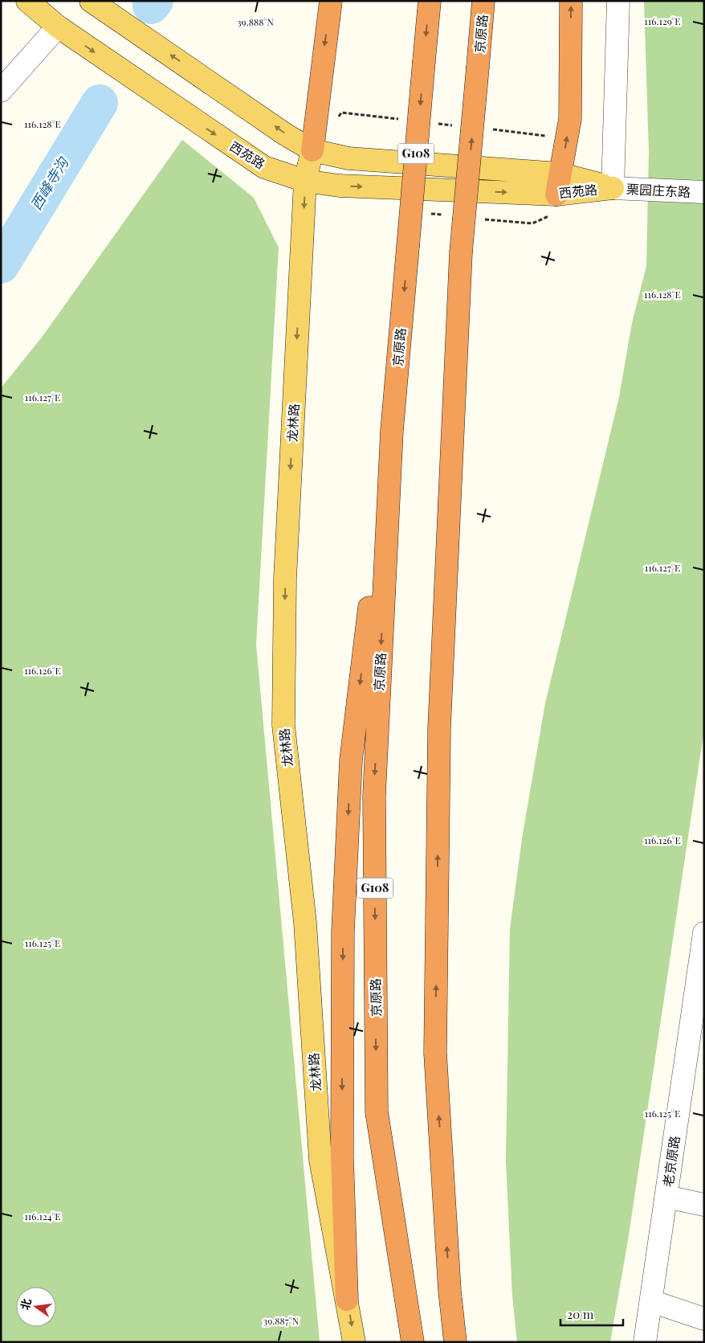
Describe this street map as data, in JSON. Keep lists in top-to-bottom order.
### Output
{
  "streets": {
    "highway": ["京原路", "G108"],
    "main road": ["西苑路", "龙林路"],
    "street": ["栗园庄东路", "老京原路"]
  },
  "crossings": [
    ["西苑路", "栗园庄东路"],
    ["西苑路", "龙林路"]
  ],
  "one_way": ["龙林路"],
  "water": ["西峰寺沟"],
  "scale_bar": "20 m",
  "north": "left",
  "coordinates": [
    "116.129°E",
    "39.888°N",
    "116.128°E",
    "116.127°E",
    "116.126°E",
    "116.125°E",
    "116.124°E",
    "39.887°N"
  ]
}
